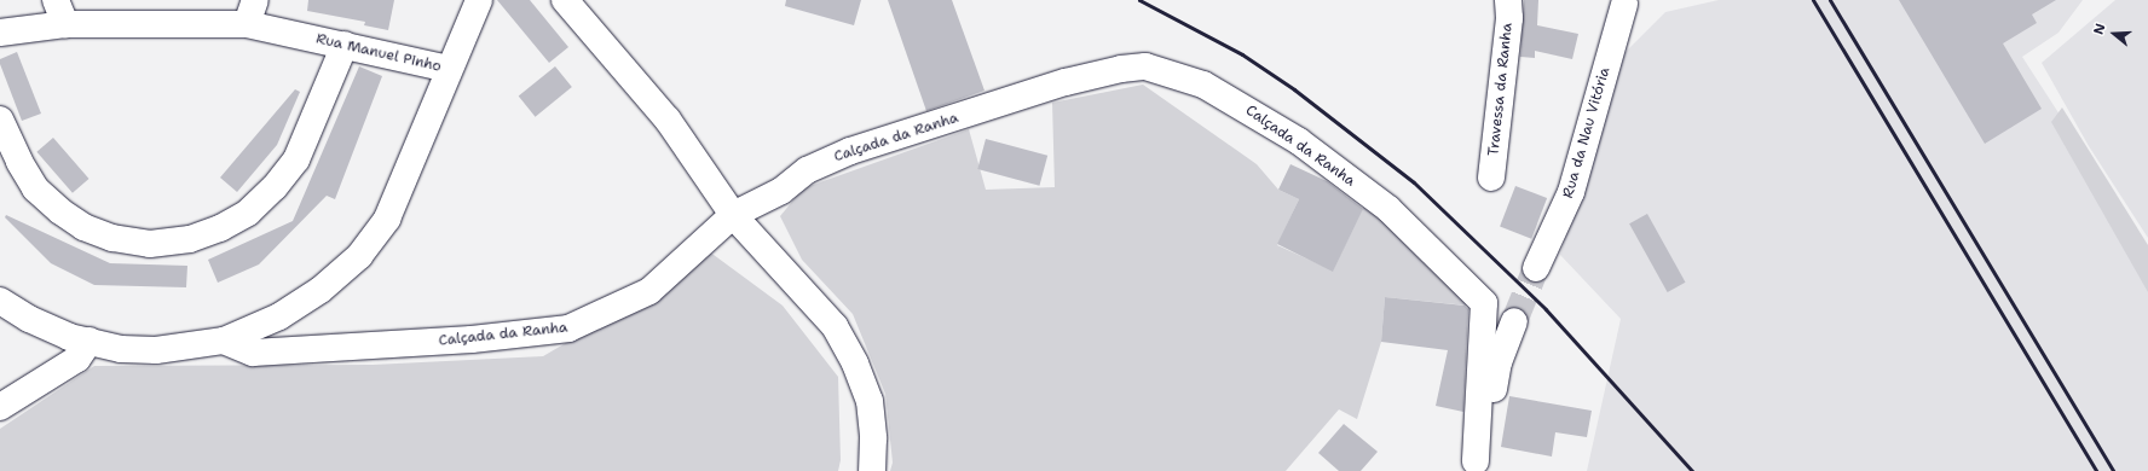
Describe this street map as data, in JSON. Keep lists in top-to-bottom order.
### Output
{
  "streets": {
    "street": [
      "Rua Manuel Pinho",
      "Travessa da Ranha",
      "Rua da Nau Vitória",
      "Calçada da Ranha"
    ]
  },
  "crossings": [
    ["Rua Manuel Pinho", "Calçada da Ranha"]
  ],
  "north": "left"
}
